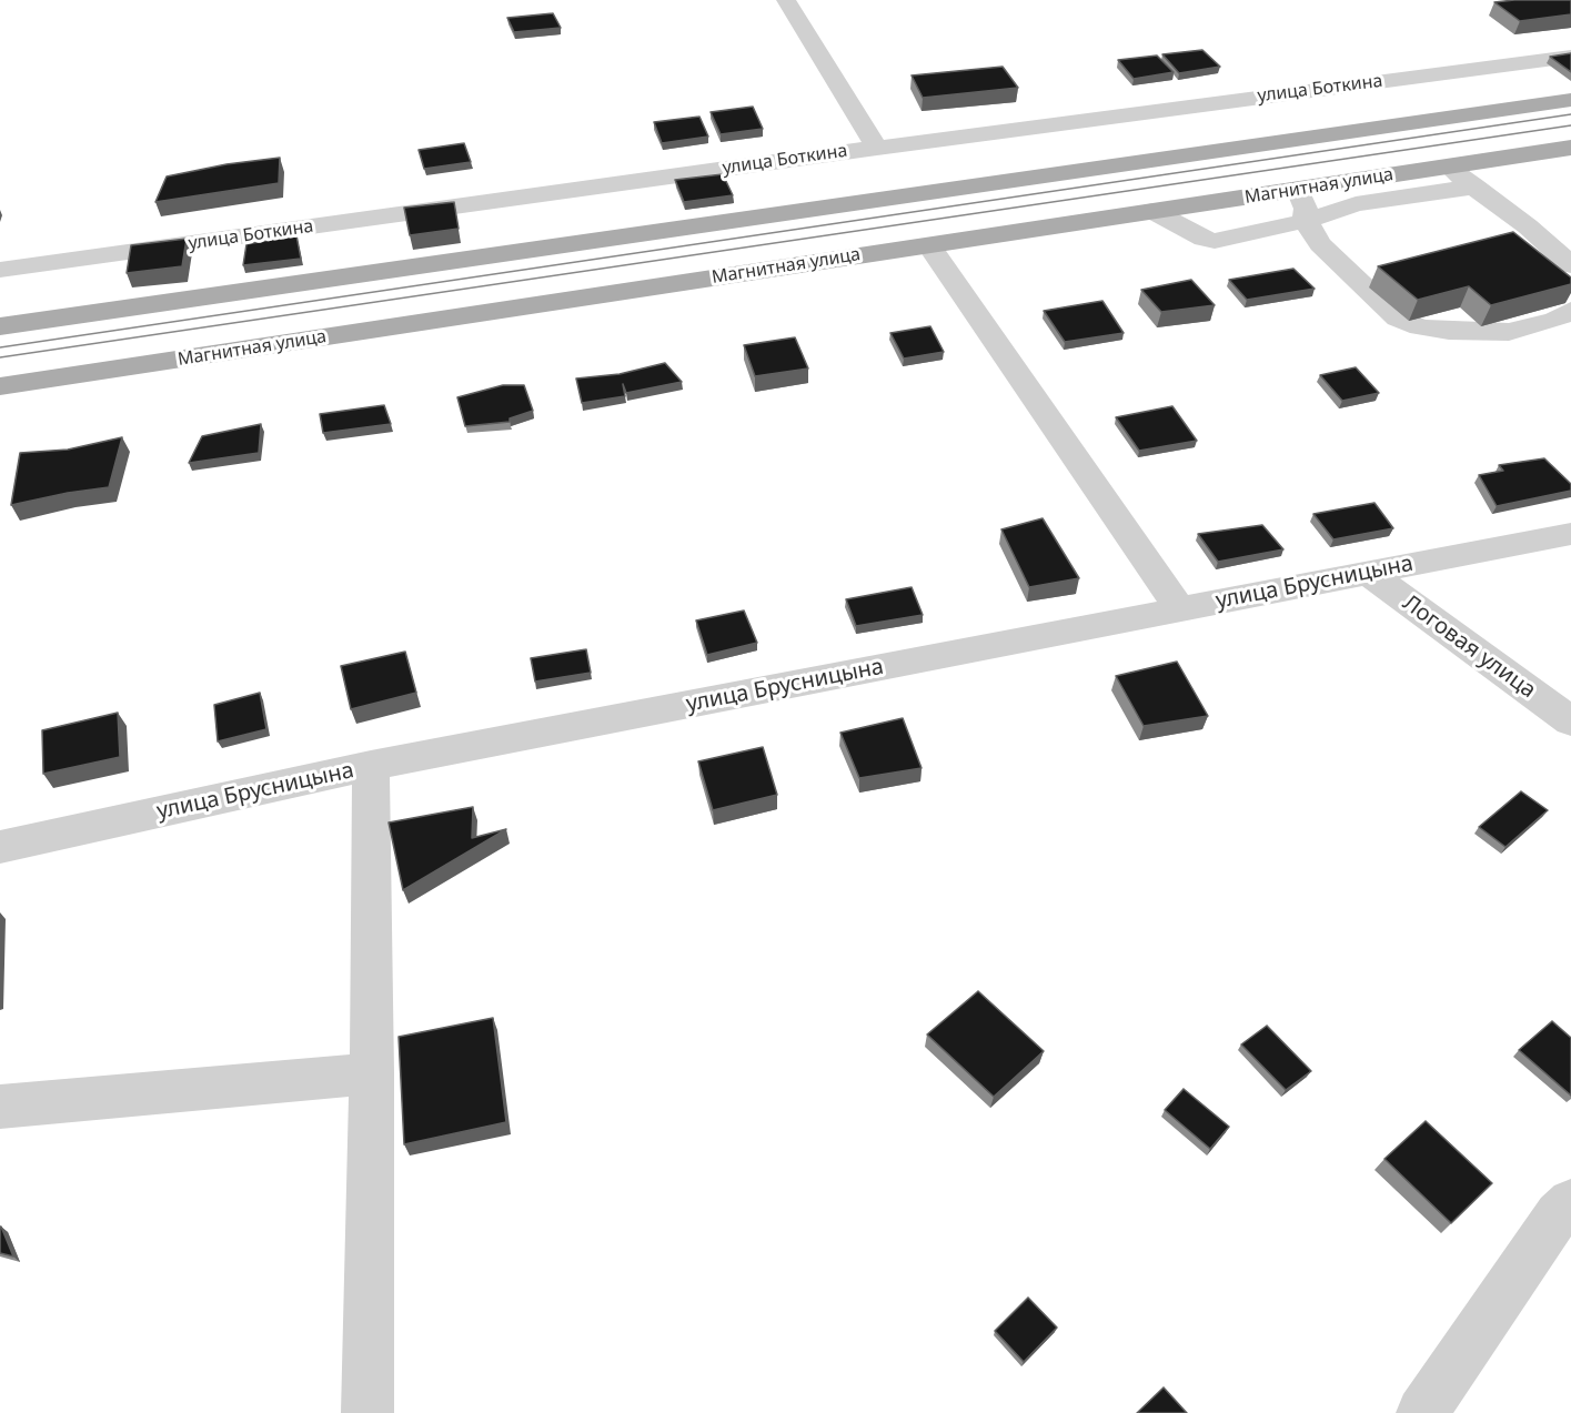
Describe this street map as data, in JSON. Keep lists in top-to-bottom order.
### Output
{
  "streets": {
    "main road": ["Магнитная улица"],
    "street": ["улица Боткина", "улица Брусницына", "Логовая улица"]
  },
  "crossings": [
    ["улица Брусницына", "Логовая улица"]
  ]
}
